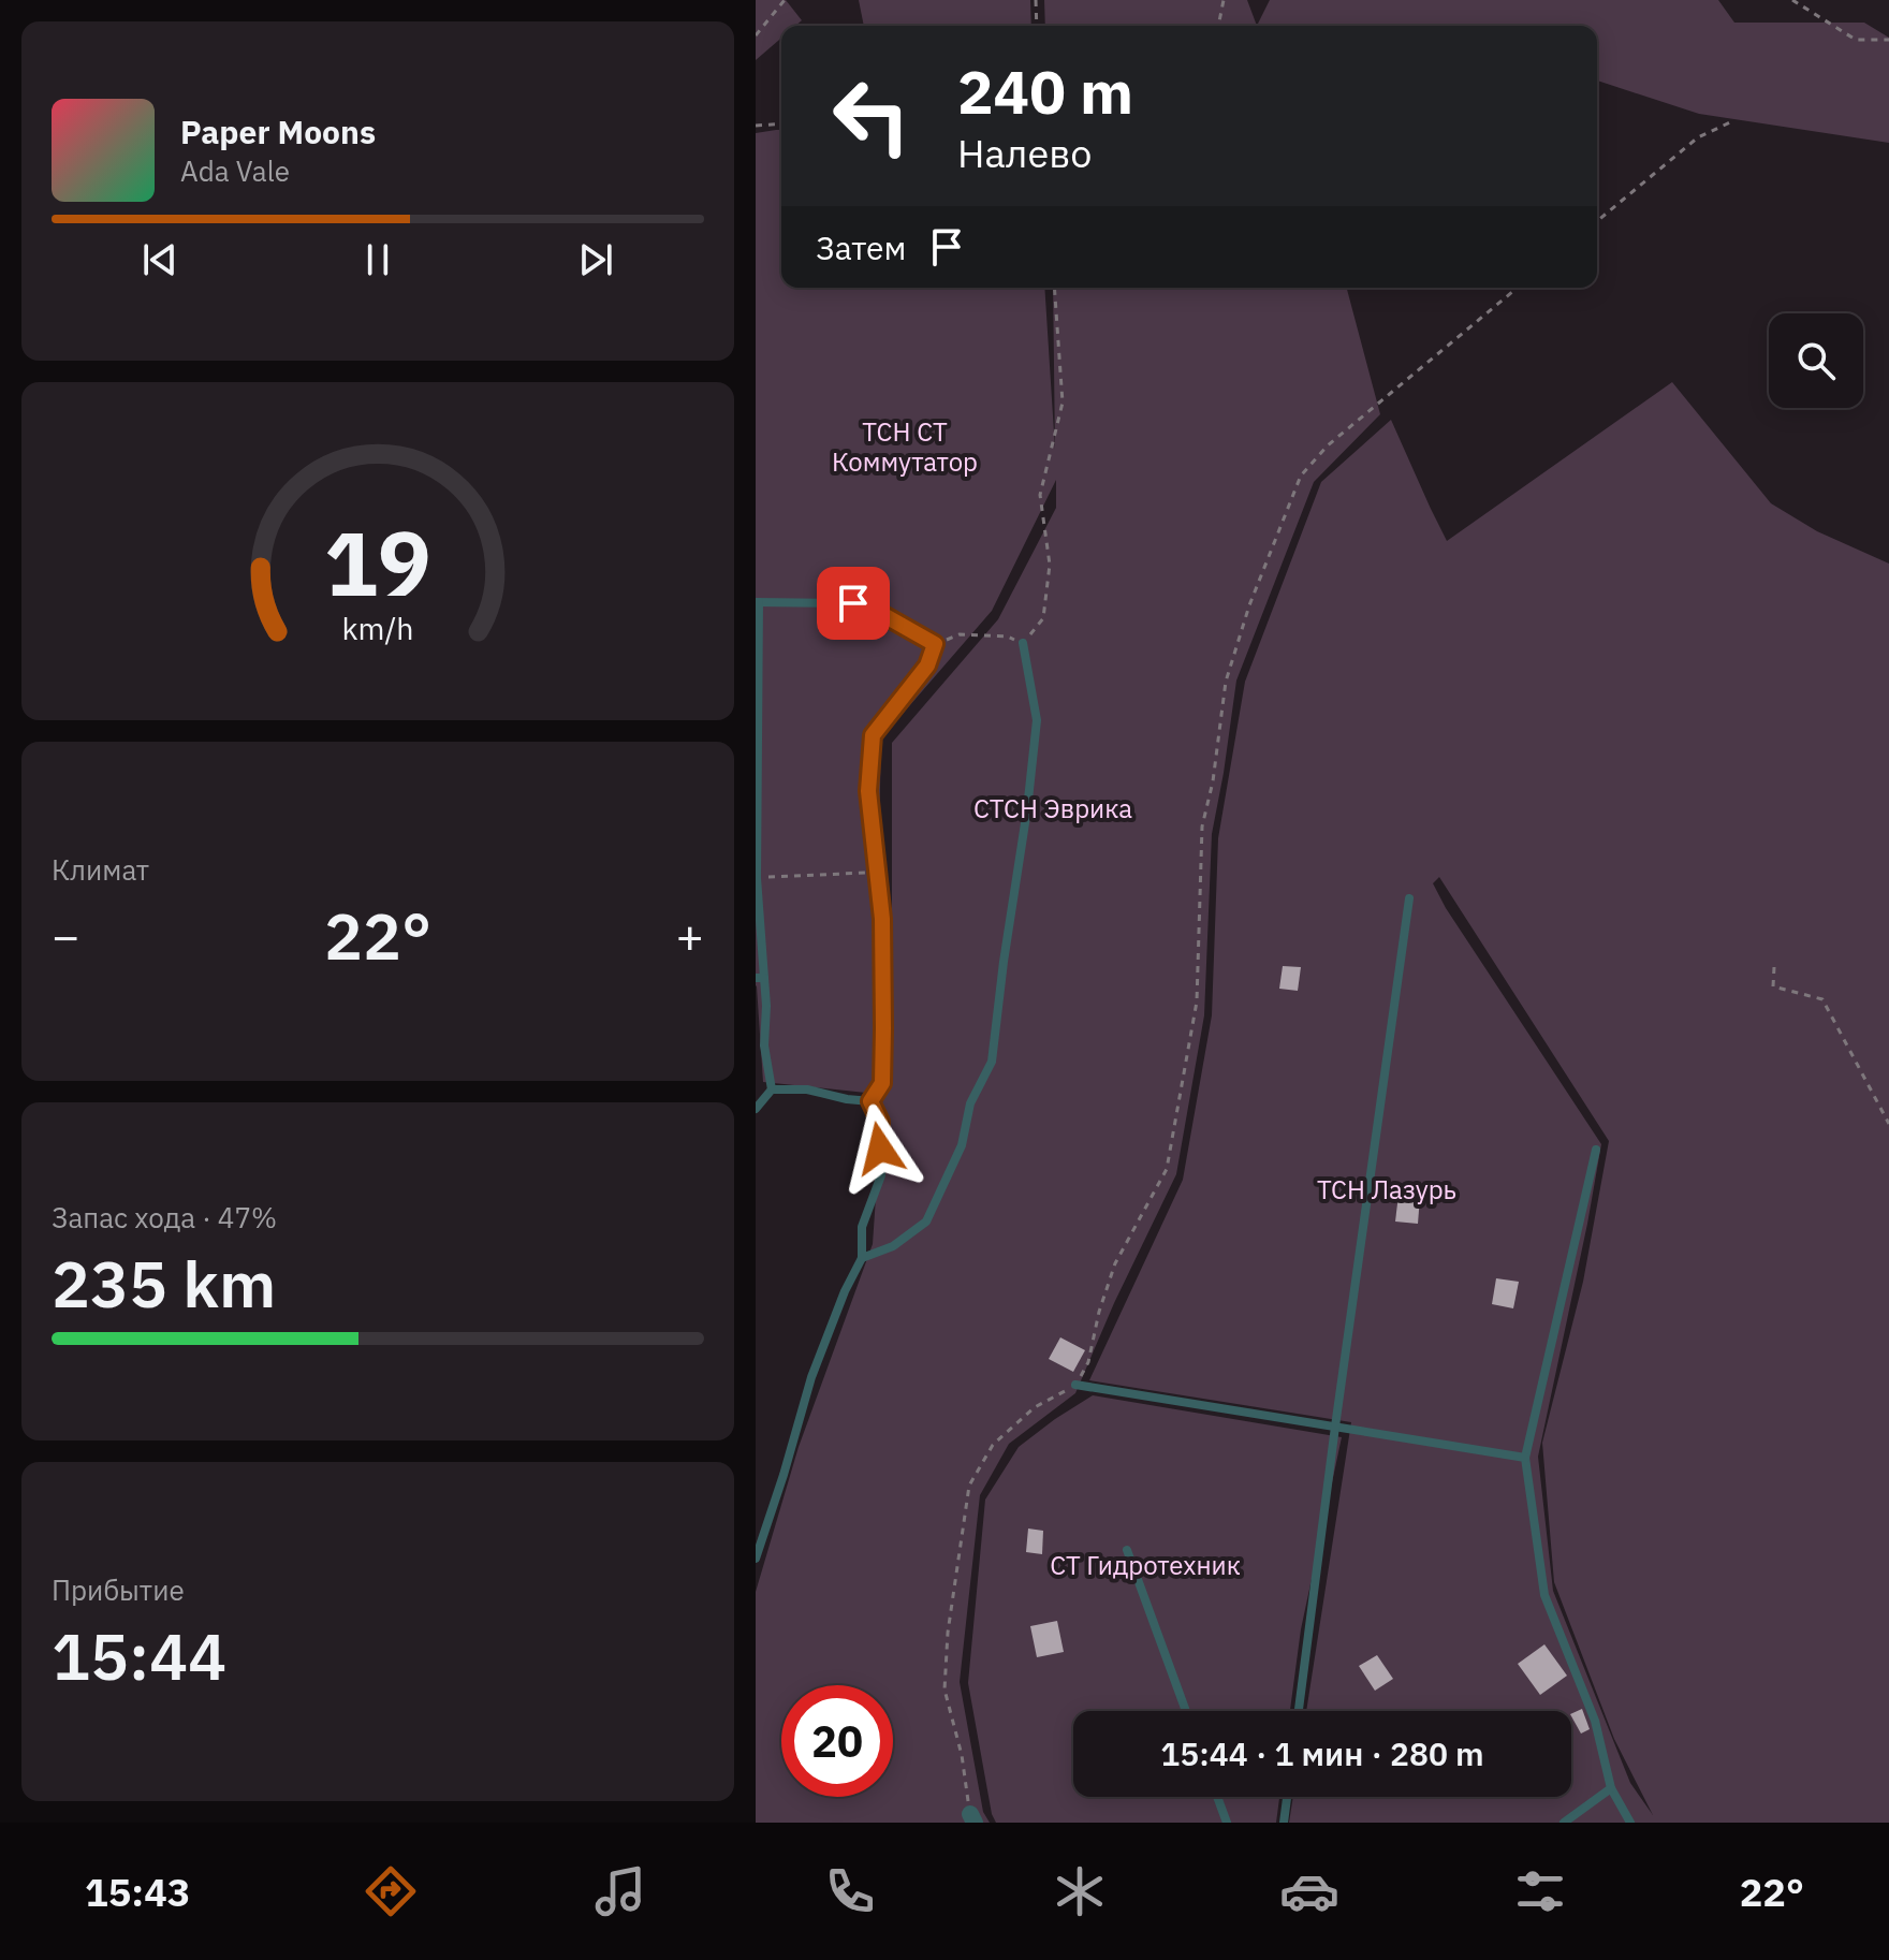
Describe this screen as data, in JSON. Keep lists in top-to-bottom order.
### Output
{
  "parks": [
    "ТСН СТ Коммутатор",
    "СТСН Эврика",
    "ТСН Лазурь",
    "СТ Гидротехник"
  ],
  "page": {
    "turn": ["240 m", "Налево"],
    "song": ["Paper Moons", "Ada Vale"],
    "then": "Затем",
    "tile": [
      "Климат",
      ["Запас хода · 47%", "235 km"],
      ["Прибытие", "15:44"]
    ],
    "heat": ["−", "22°", "+"],
    "limit": "20",
    "trip": "15:44 · 1 мин · 280 m",
    "tabs": ["15:43", "22°"],
    "gauge": ["19", "km/h"]
  }
}
